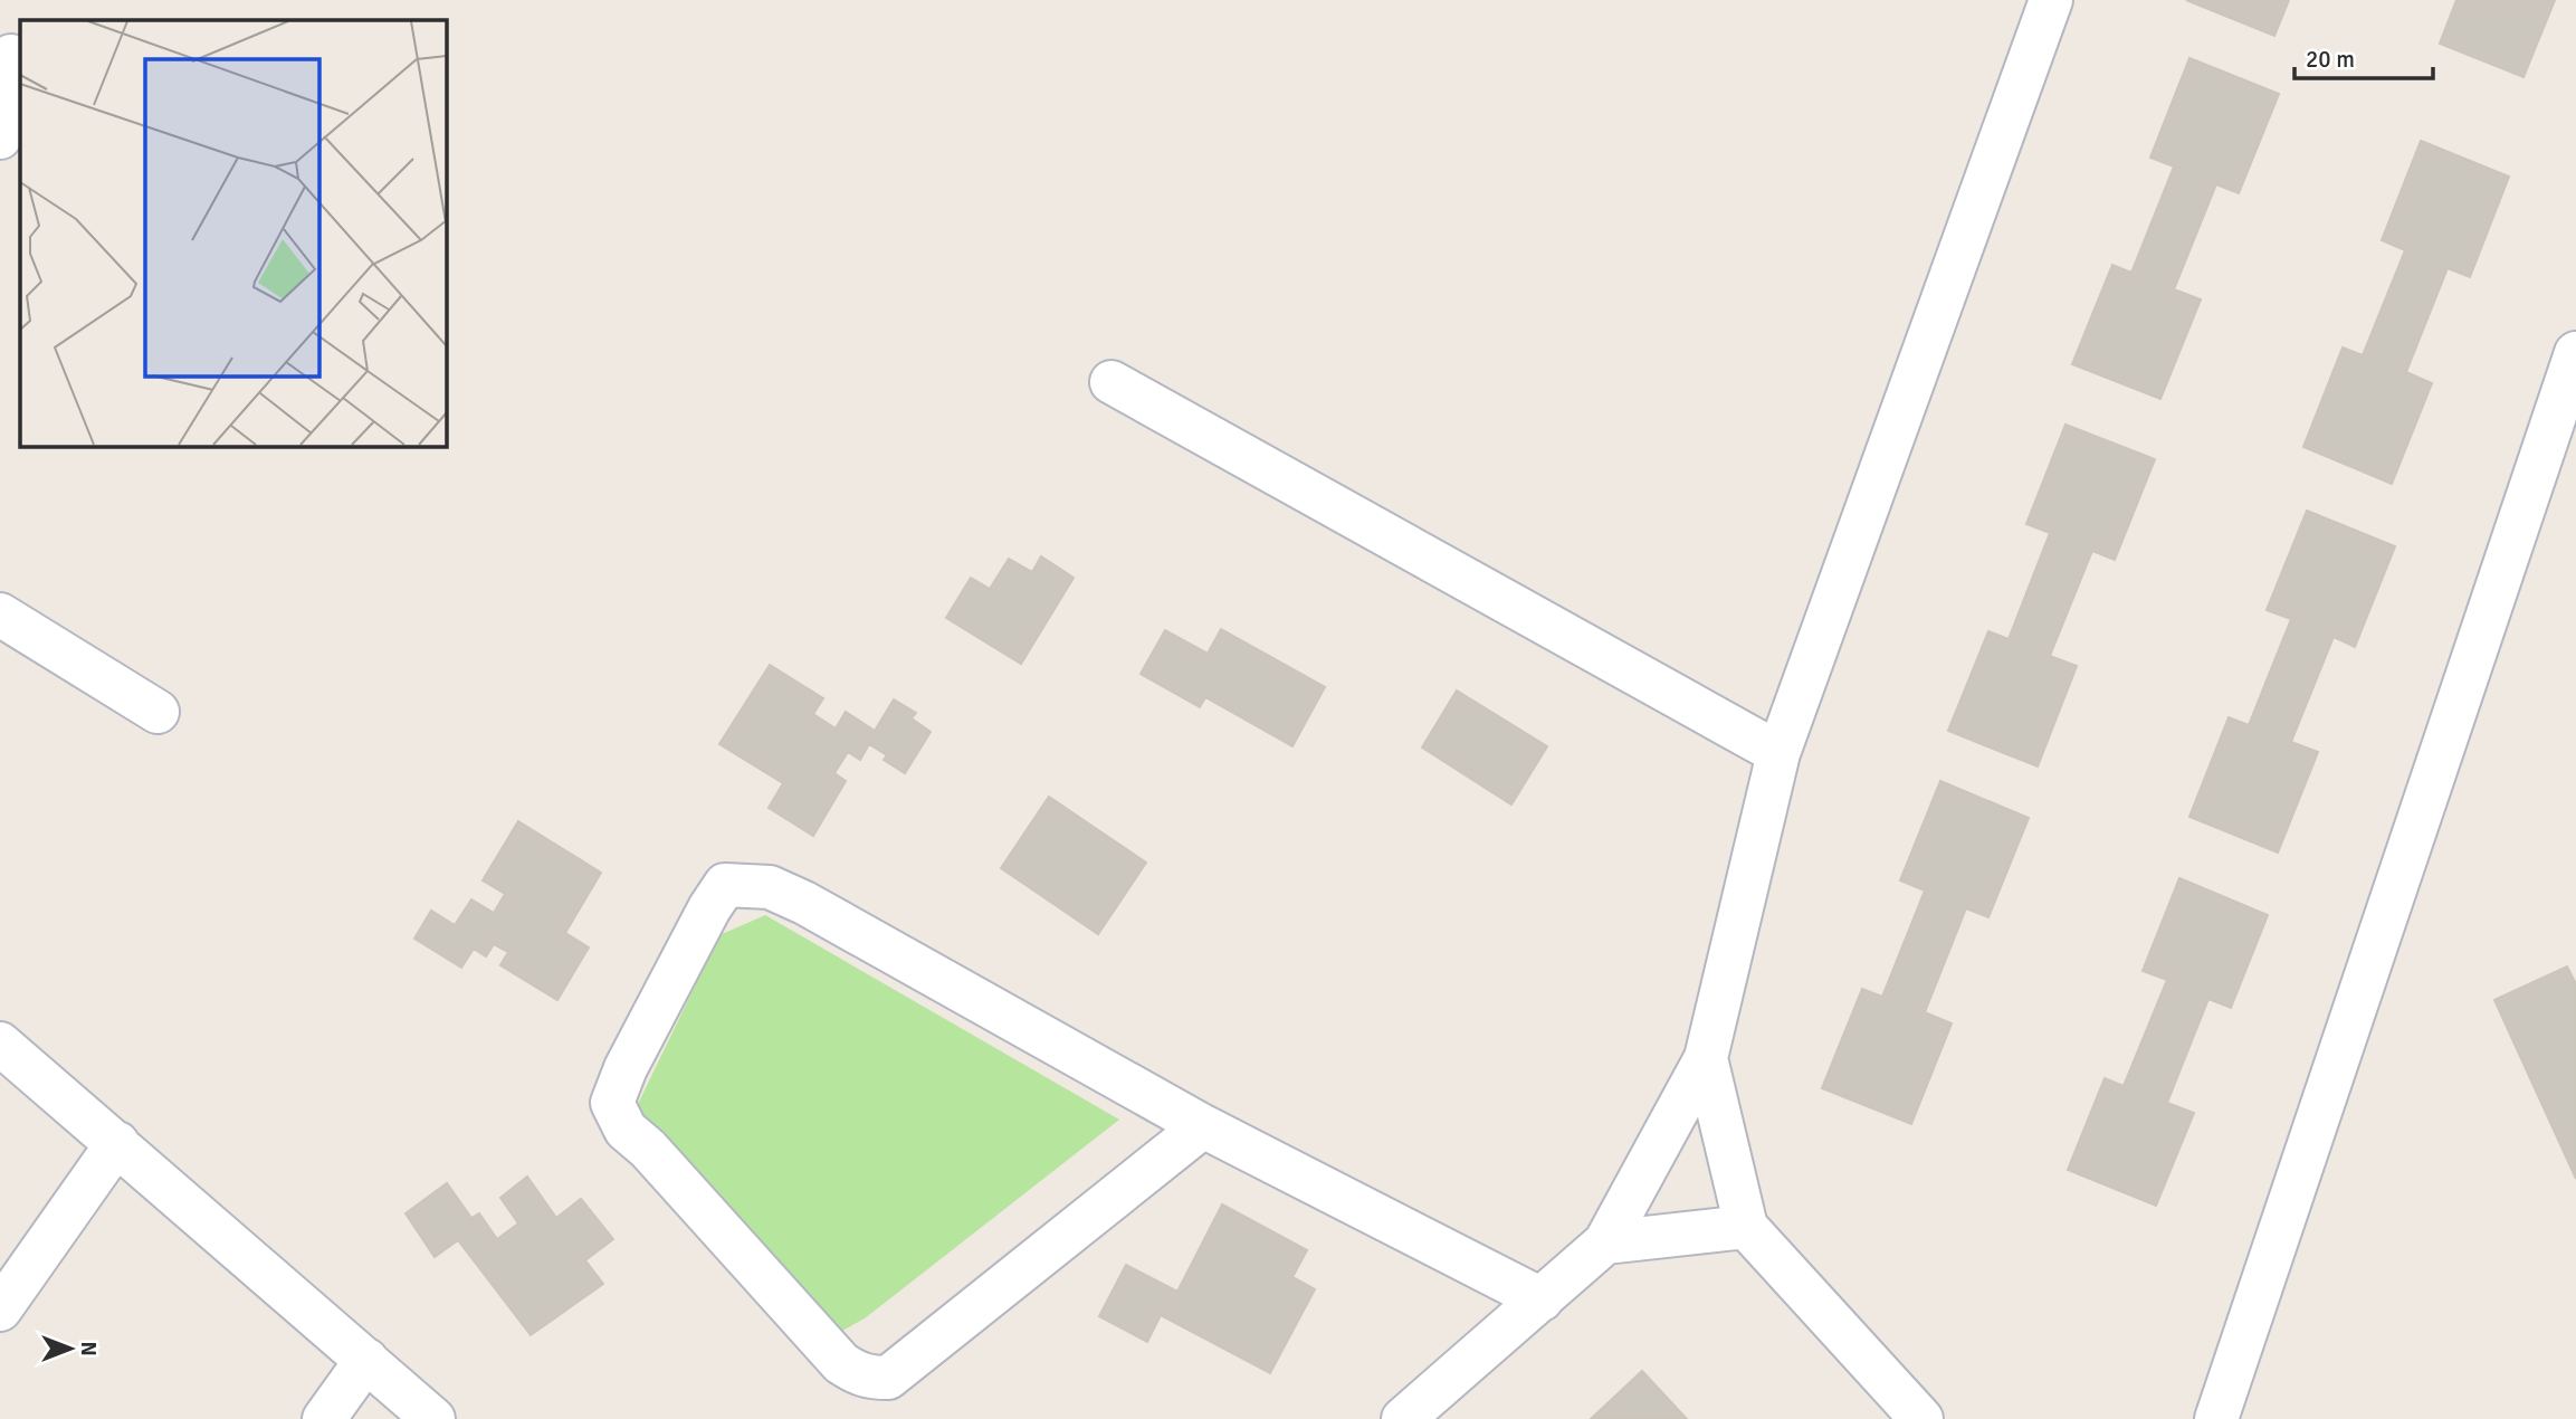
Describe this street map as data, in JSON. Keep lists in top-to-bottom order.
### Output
{
  "scale_bar": "20 m",
  "north": "right"
}
